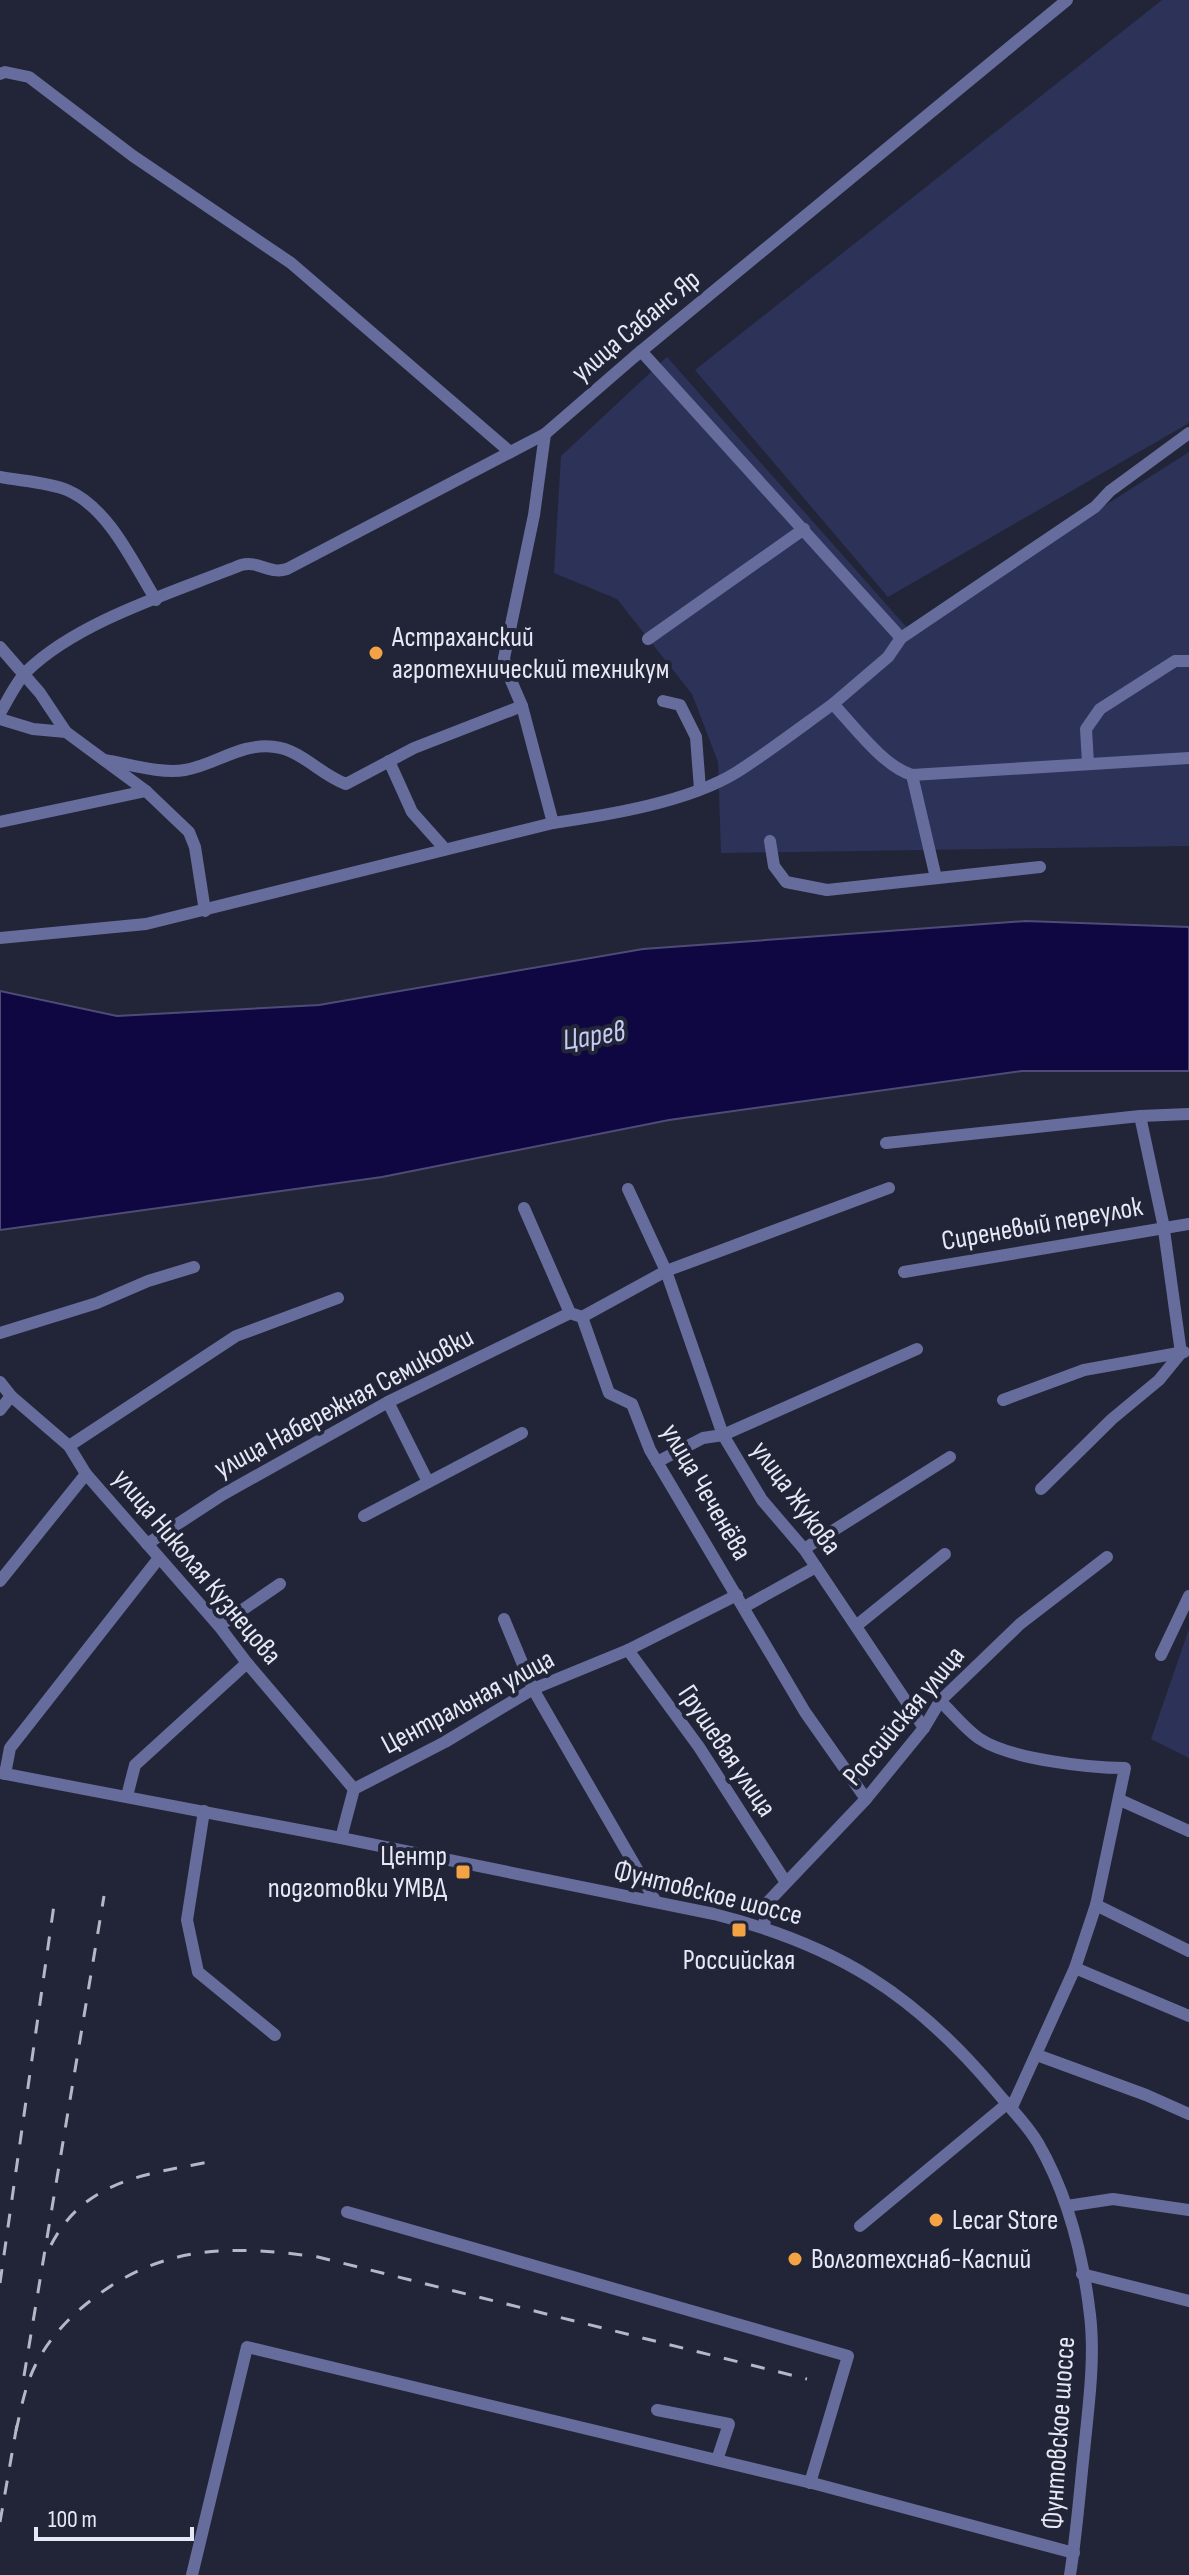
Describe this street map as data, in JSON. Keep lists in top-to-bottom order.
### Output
{
  "streets": {
    "street": [
      "улица Сабанс Яр",
      "Сиреневый переулок",
      "улица Набережная Семиковки",
      "улица Чеченёва",
      "улица Жукова",
      "улица Николая Кузнецова",
      "Центральная улица",
      "Российская улица",
      "Грушевая улица",
      "Фунтовское шоссе"
    ]
  },
  "crossings": [
    ["улица Набережная Семиковки", "улица Чеченёва"],
    ["улица Набережная Семиковки", "улица Жукова"],
    ["улица Набережная Семиковки", "улица Николая Кузнецова"],
    ["улица Чеченёва", "Центральная улица"],
    ["улица Чеченёва", "Российская улица"],
    ["улица Жукова", "Российская улица"],
    ["улица Николая Кузнецова", "Центральная улица"],
    ["Центральная улица", "Грушевая улица"],
    ["Российская улица", "Грушевая улица"],
    ["Российская улица", "Фунтовское шоссе"]
  ],
  "water": ["Царев"],
  "places": {
    "other": ["Астраханский агротехнический техникум", "Lecar Store", "Волготехснаб-Каспий"],
    "transit": ["Центр подготовки УМВД", "Российская"]
  },
  "scale_bar": "100 m"
}
